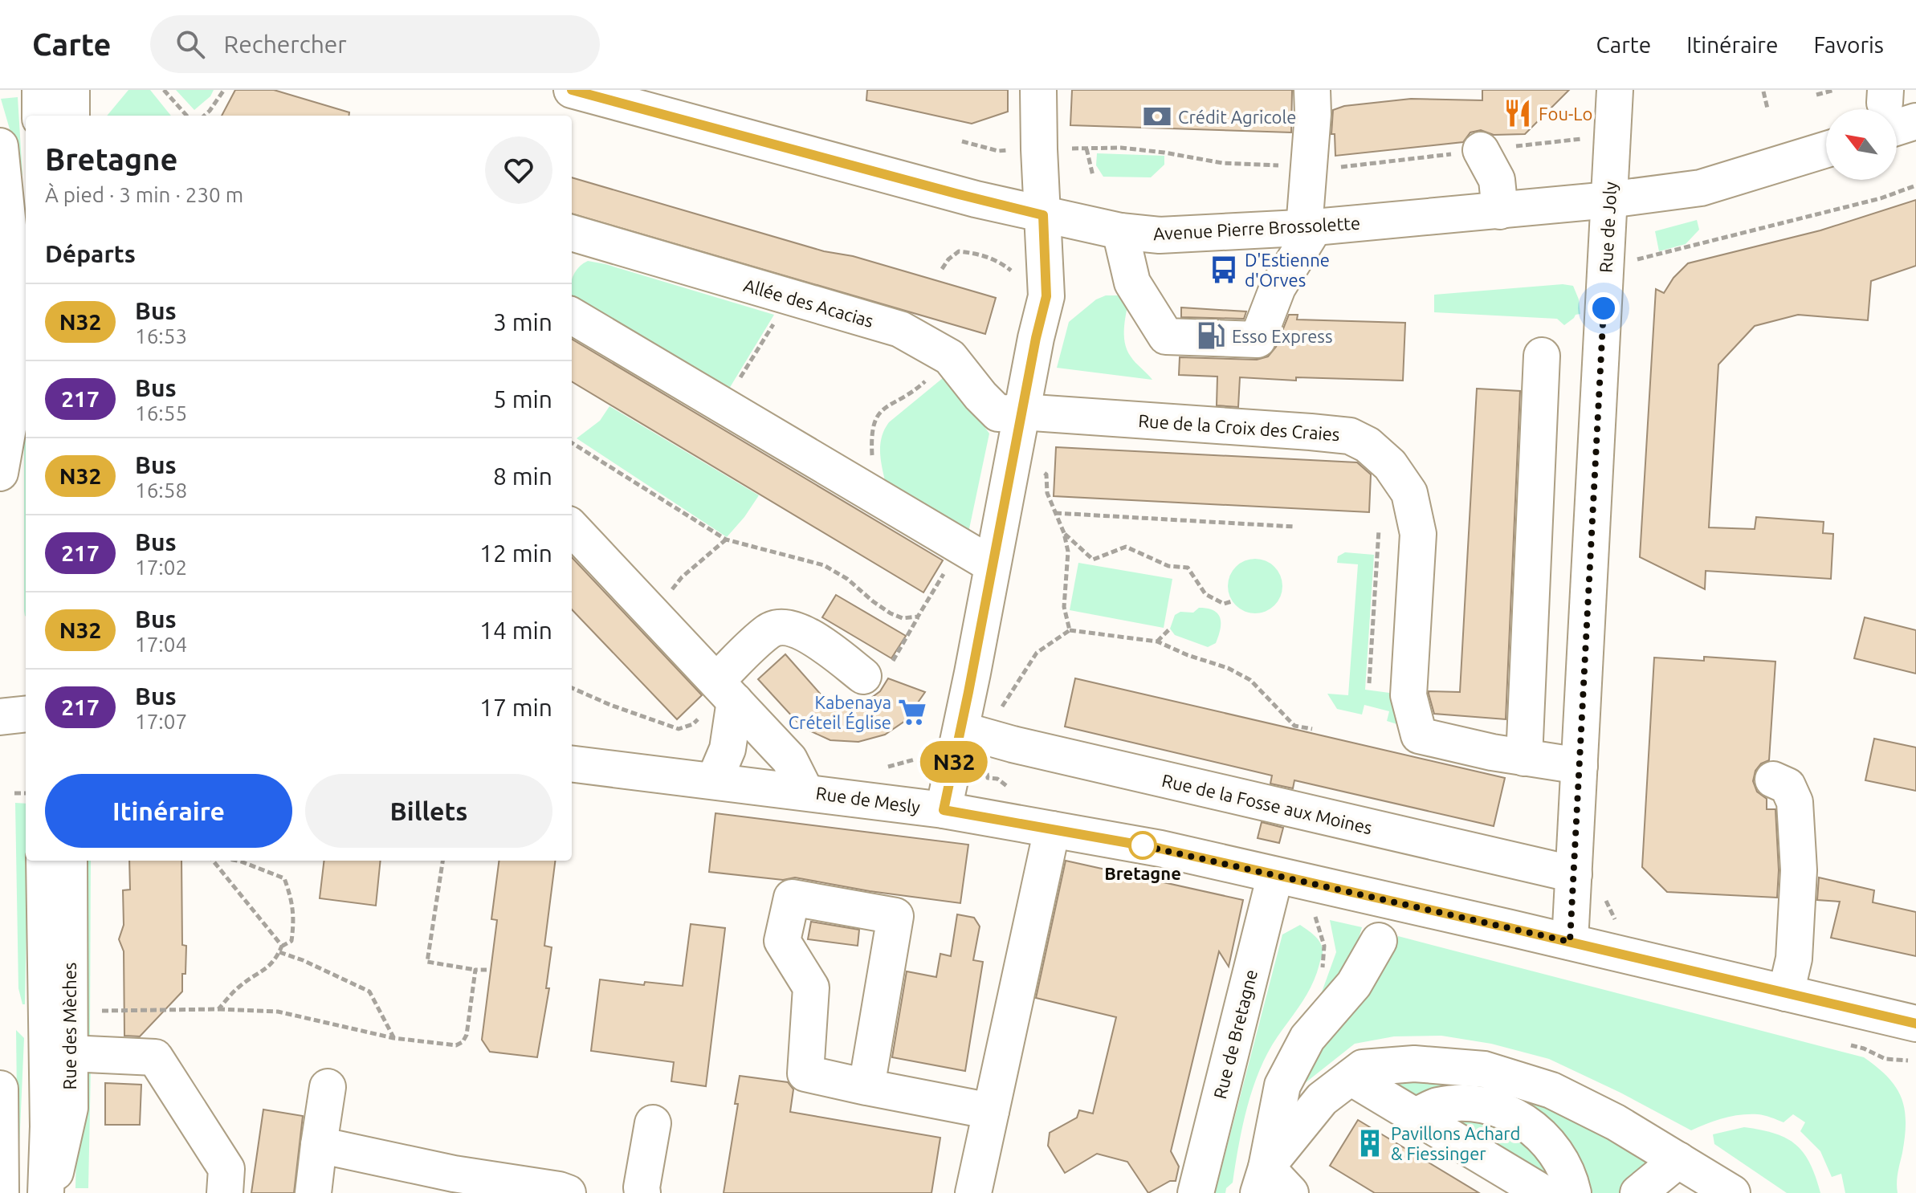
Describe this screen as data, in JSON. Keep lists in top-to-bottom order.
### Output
{
  "streets": {
    "street": [
      "Rue de Joly",
      "Avenue Pierre Brossolette",
      "Allée des Acacias",
      "Rue de la Croix des Craies",
      "Rue de Mesly",
      "Rue de la Fosse aux Moines",
      "Rue des Mèches",
      "Rue de Bretagne"
    ]
  },
  "crossings": [
    ["Rue de Joly", "Avenue Pierre Brossolette"],
    ["Rue de Joly", "Rue de la Croix des Craies"],
    ["Rue de Joly", "Rue de Mesly"],
    ["Rue de Joly", "Rue de la Fosse aux Moines"],
    ["Allée des Acacias", "Rue de la Croix des Craies"],
    ["Rue de Mesly", "Rue de Bretagne"]
  ],
  "places": {
    "restaurant": ["Fou-Lo"],
    "bank": ["Crédit Agricole"],
    "bus stop": ["D'Estienne d'Orves"],
    "fuel station": ["Esso Express"],
    "supermarket": ["Kabenaya Créteil Église"],
    "other": ["Bretagne"],
    "building": ["Pavillons Achard & Fiessinger"]
  },
  "lines": ["bus line N32"],
  "north": "top left",
  "page": {
    "header": "Carte",
    "search": "Rechercher",
    "nav": ["Carte", "Itinéraire", "Favoris"],
    "on_map": "N32",
    "heading": [
      ["Bretagne", "À pied · 3 min · 230 m"],
      "Départs"
    ],
    "list": [
      {
        "mark": "N32",
        "name": "Bus",
        "note": "16:53",
        "value": "3 min"
      },
      {
        "mark": "217",
        "name": "Bus",
        "note": "16:55",
        "value": "5 min"
      },
      {
        "mark": "N32",
        "name": "Bus",
        "note": "16:58",
        "value": "8 min"
      },
      {
        "mark": "217",
        "name": "Bus",
        "note": "17:02",
        "value": "12 min"
      },
      {
        "mark": "N32",
        "name": "Bus",
        "note": "17:04",
        "value": "14 min"
      },
      {
        "mark": "217",
        "name": "Bus",
        "note": "17:07",
        "value": "17 min"
      }
    ],
    "buttons": ["Itinéraire", "Billets"]
  }
}
